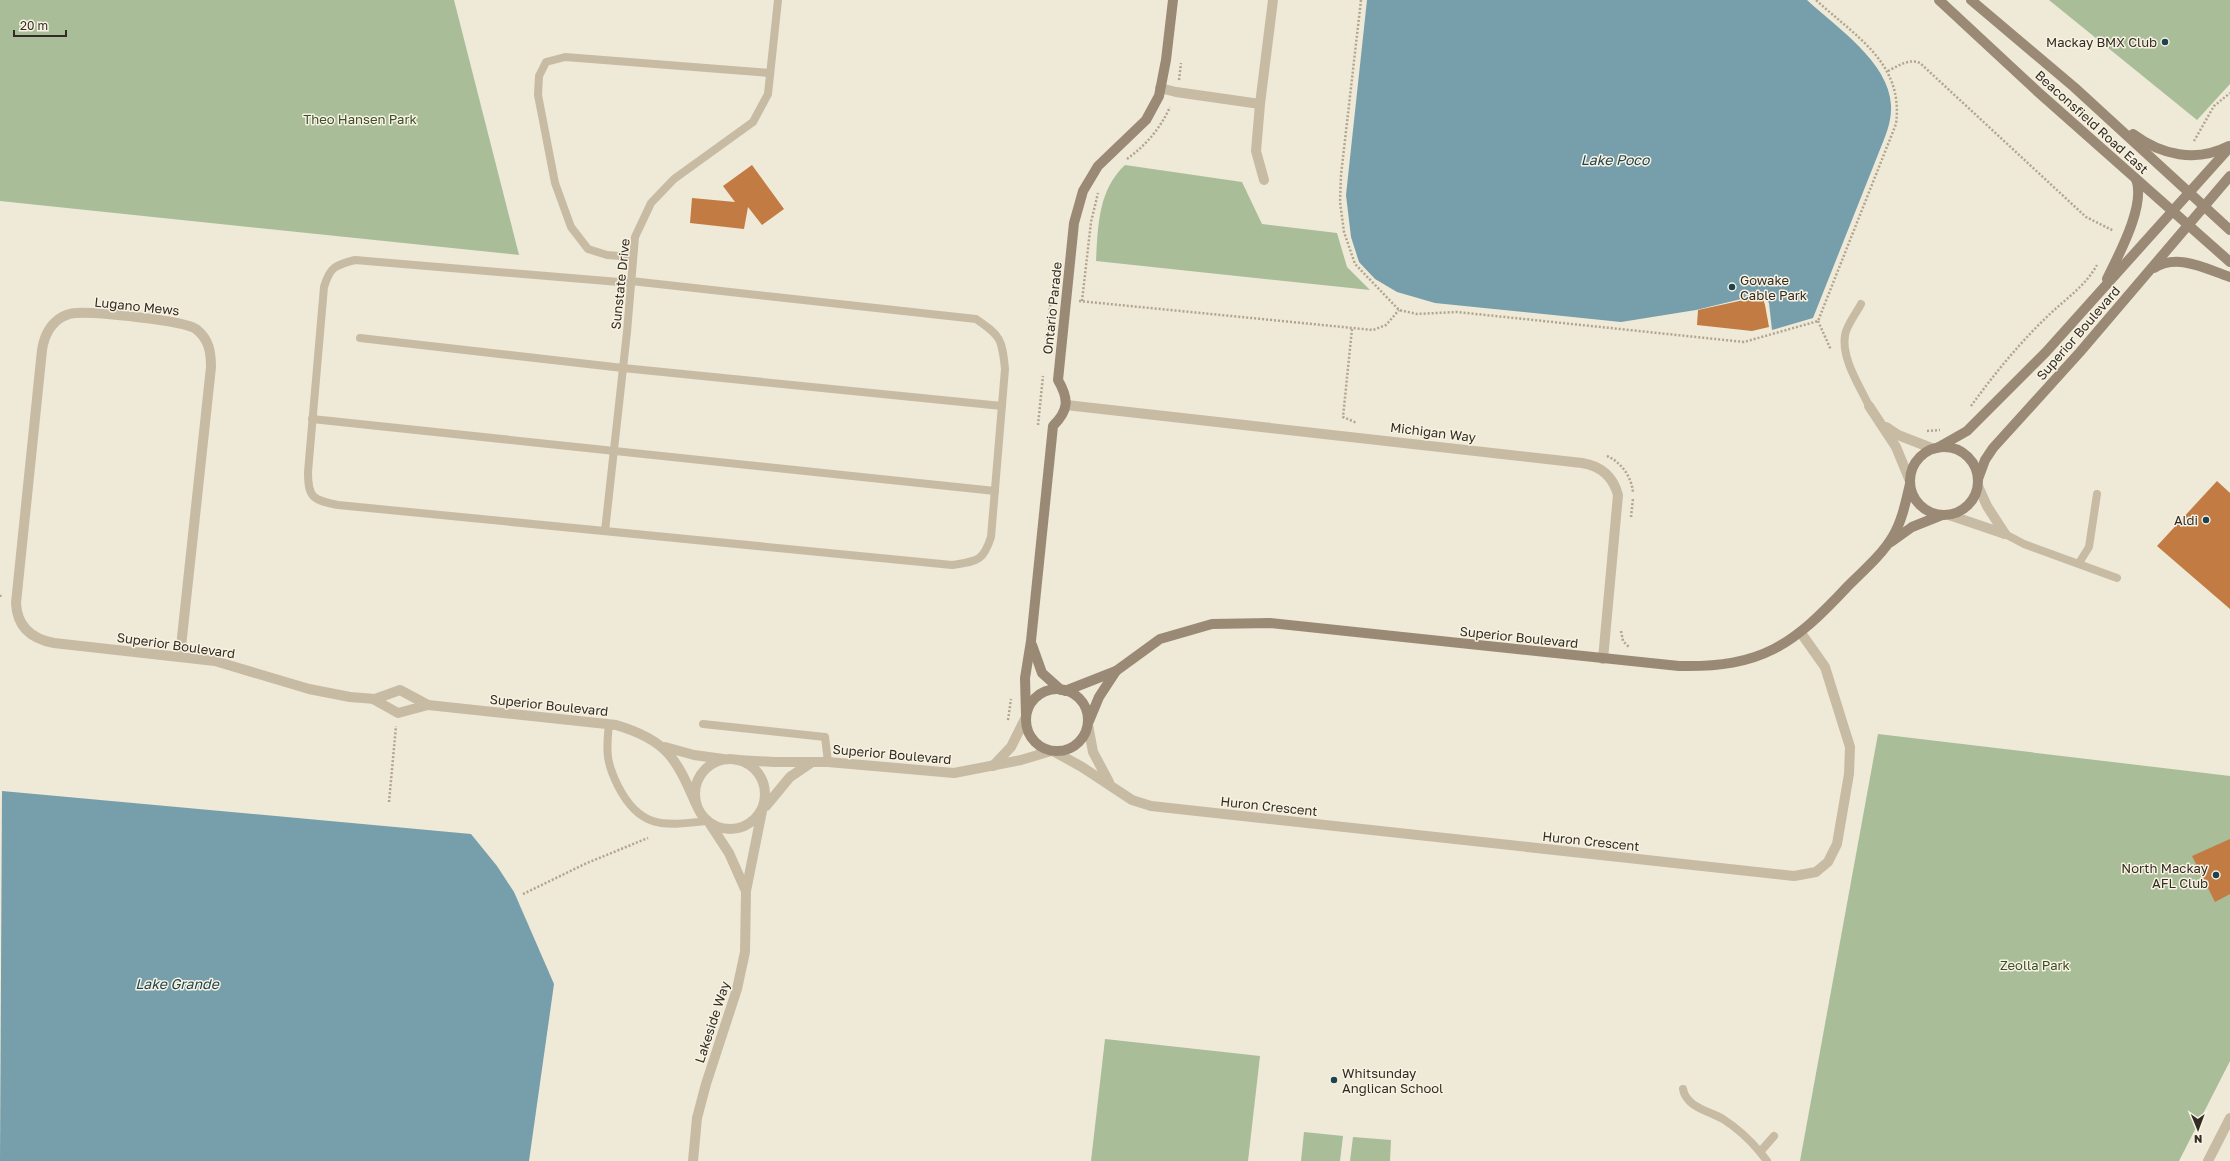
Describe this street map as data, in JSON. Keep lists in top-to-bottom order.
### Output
{
  "streets": {
    "street": [
      "Beaconsfield Road East",
      "Lugano Mews",
      "Ontario Parade",
      "Superior Boulevard",
      "Michigan Way",
      "Huron Crescent",
      "Lakeside Way"
    ],
    "lane": ["Sunstate Drive"]
  },
  "crossings": [
    ["Beaconsfield Road East", "Superior Boulevard"],
    ["Lugano Mews", "Superior Boulevard"],
    ["Ontario Parade", "Michigan Way"],
    ["Superior Boulevard", "Michigan Way"],
    ["Superior Boulevard", "Huron Crescent"],
    ["Superior Boulevard", "Lakeside Way"]
  ],
  "water": ["Lake Poco", "Lake Grande"],
  "parks": ["Theo Hansen Park", "Zeolla Park"],
  "places": [
    "Mackay BMX Club",
    "Gowake Cable Park",
    "Aldi",
    "North Mackay AFL Club",
    "Whitsunday Anglican School"
  ],
  "scale_bar": "20 m",
  "north": "bottom"
}
